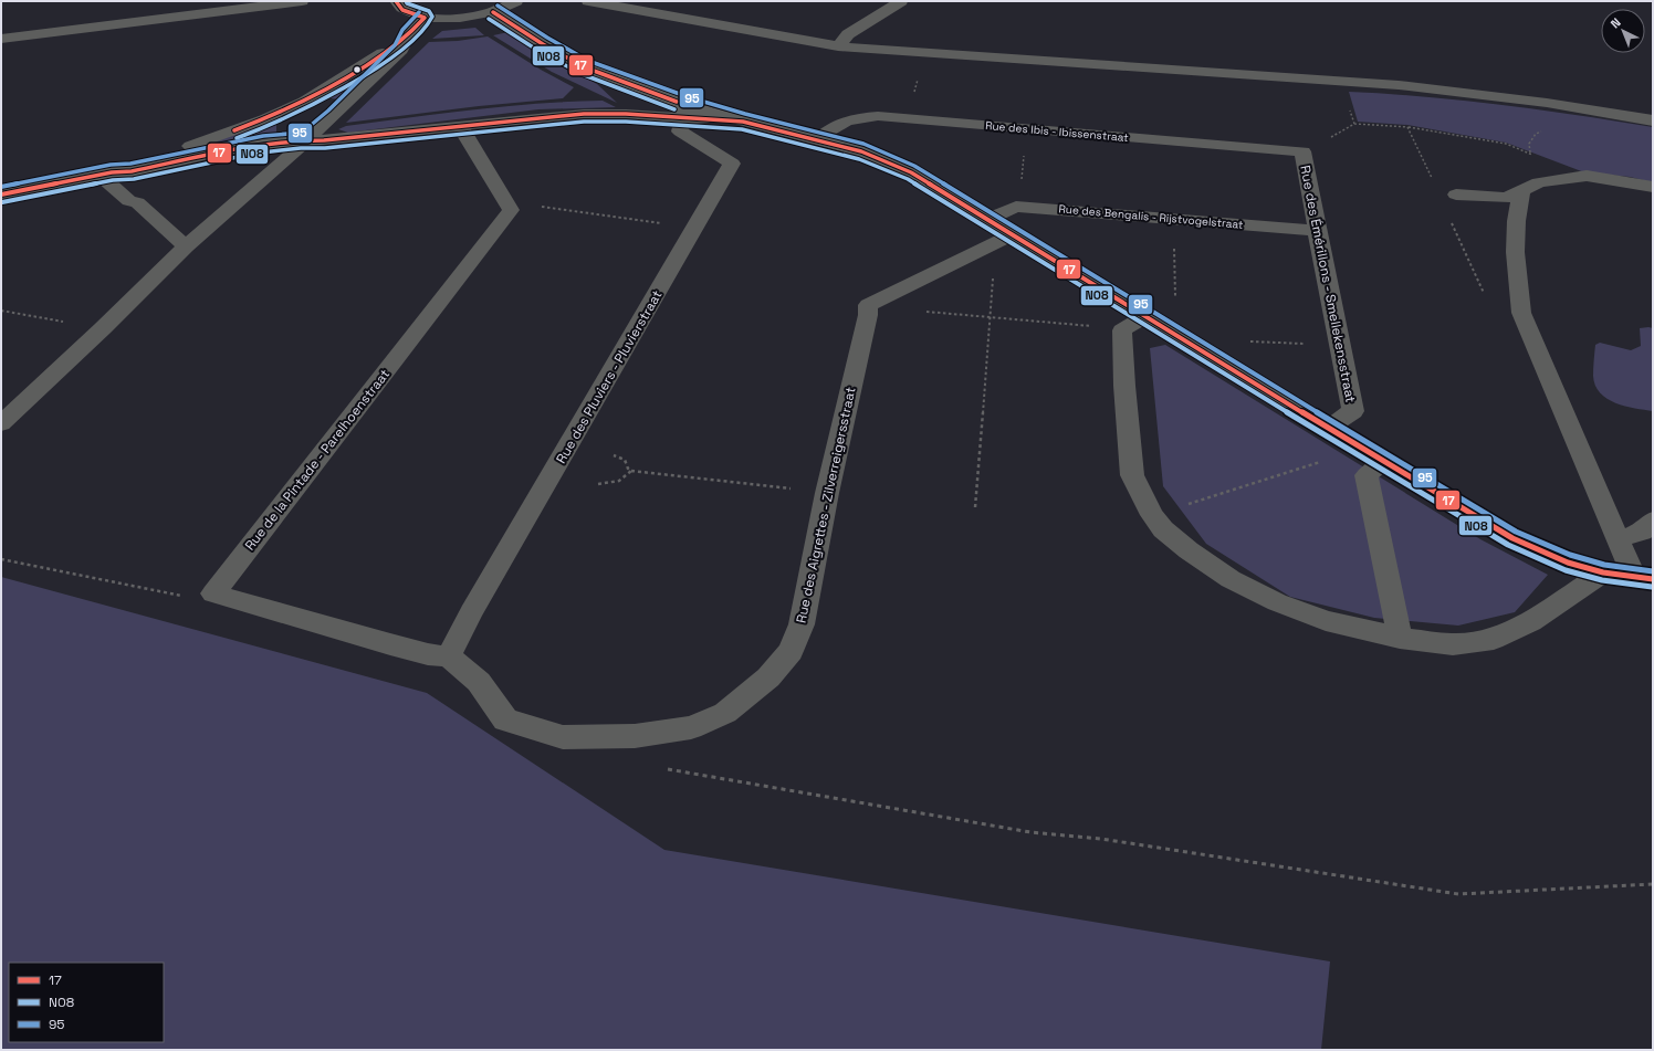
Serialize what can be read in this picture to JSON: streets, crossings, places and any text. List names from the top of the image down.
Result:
{
  "streets": {
    "street": [
      "Rue des Ibis - Ibissenstraat",
      "Rue des Bengalis - Rijstvogelstraat",
      "Rue des Émérillons - Smellekensstraat",
      "Rue des Pluviers - Pluvierstraat",
      "Rue de la Pintade - Parelhoenstraat",
      "Rue des Aigrettes - Zilverreigersstraat"
    ]
  },
  "crossings": [
    ["Rue des Ibis - Ibissenstraat", "Rue des Émérillons - Smellekensstraat"],
    ["Rue des Bengalis - Rijstvogelstraat", "Rue des Émérillons - Smellekensstraat"],
    ["Rue des Pluviers - Pluvierstraat", "Rue de la Pintade - Parelhoenstraat"],
    ["Rue des Pluviers - Pluvierstraat", "Rue des Aigrettes - Zilverreigersstraat"],
    ["Rue de la Pintade - Parelhoenstraat", "Rue des Aigrettes - Zilverreigersstraat"]
  ],
  "lines": ["transit line 17", "transit line N08", "transit line 95"],
  "legend": ["17", "N08", "95"],
  "north": "top left"
}
